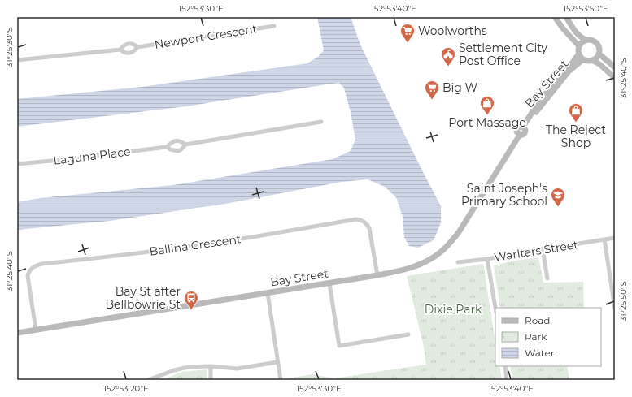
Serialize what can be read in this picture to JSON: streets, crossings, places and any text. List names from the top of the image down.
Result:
{
  "streets": {
    "street": [
      "Newport Crescent",
      "Bay Street",
      "Laguna Place",
      "Ballina Crescent",
      "Warlters Street"
    ]
  },
  "crossings": [
    ["Bay Street", "Ballina Crescent"]
  ],
  "parks": ["Dixie Park"],
  "places": {
    "supermarket": ["Woolworths", "Big W"],
    "public building": ["Settlement City Post Office"],
    "shop": ["Port Massage", "The Reject Shop"],
    "school or university": ["Saint Joseph's Primary School"],
    "bus stop": ["Bay St after Bellbowrie St"]
  },
  "legend": ["Road", "Park", "Water"],
  "coordinates": [
    "152°53'30\"E",
    "152°53'40\"E",
    "152°53'50\"E",
    "31°25'30\"S",
    "31°25'40\"S",
    "31°25'50\"S",
    "152°53'20\"E"
  ]
}
